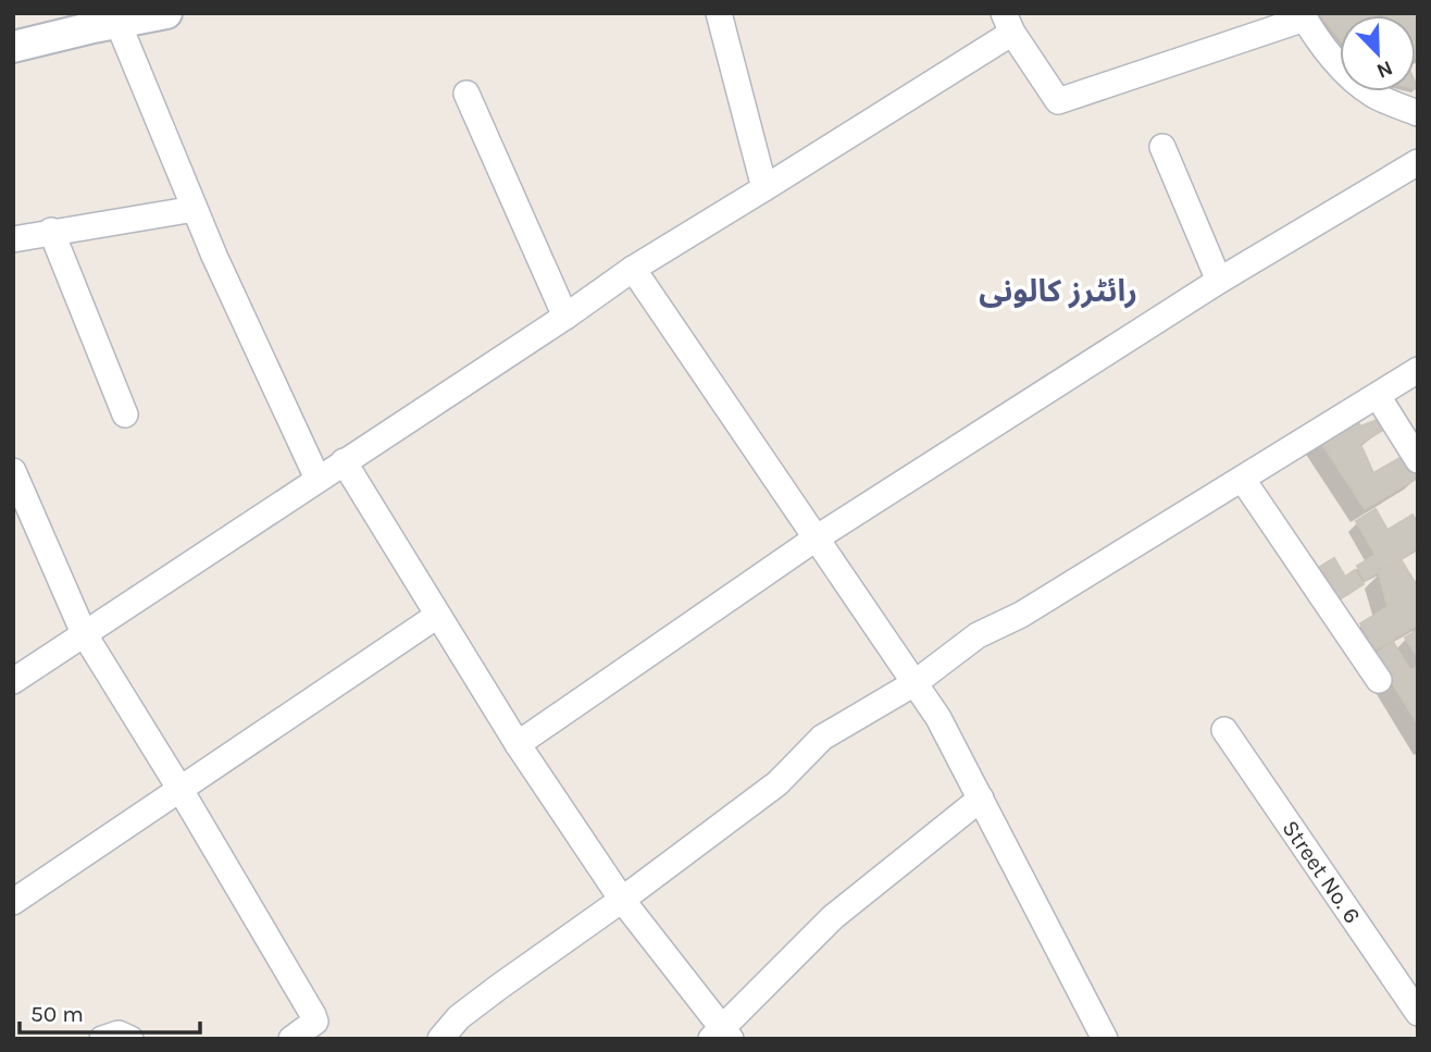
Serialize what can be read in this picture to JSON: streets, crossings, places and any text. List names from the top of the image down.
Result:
{
  "streets": {
    "street": ["Street No. 6"]
  },
  "districts": ["رائٹرز کالونی"],
  "scale_bar": "50 m",
  "north": "bottom right"
}
